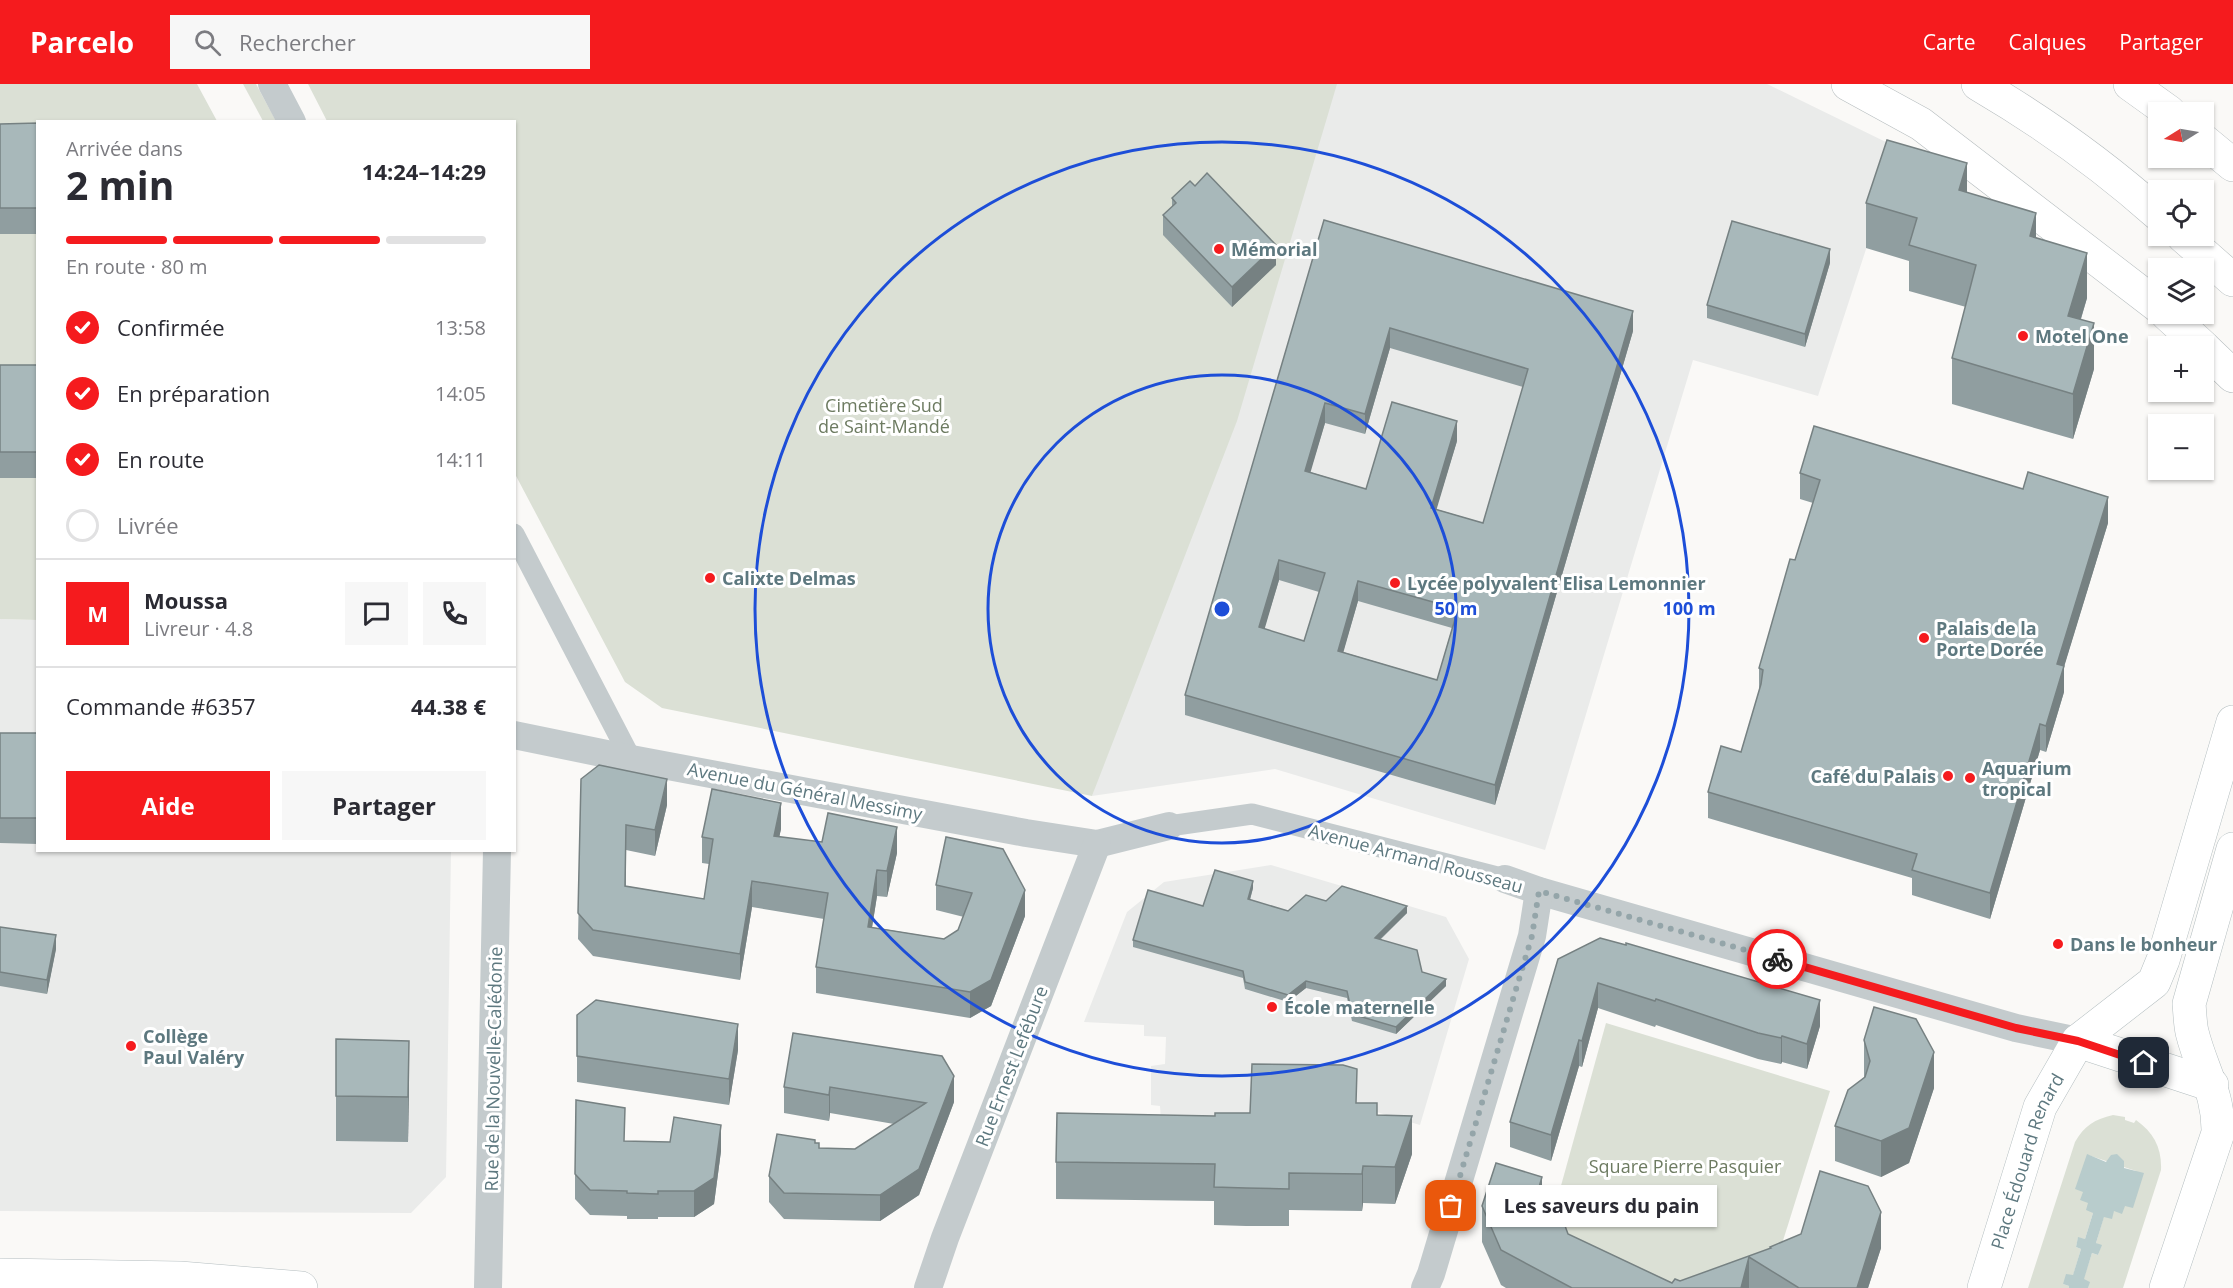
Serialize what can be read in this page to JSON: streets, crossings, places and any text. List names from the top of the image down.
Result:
{
  "streets": {
    "main road": ["Place Édouard Renard"],
    "street": [
      "Avenue du Général Messimy",
      "Avenue Armand Rousseau",
      "Rue Ernest Lefébure",
      "Rue de la Nouvelle-Calédonie"
    ]
  },
  "crossings": [
    ["Avenue du Général Messimy", "Avenue Armand Rousseau"],
    ["Avenue du Général Messimy", "Rue Ernest Lefébure"],
    ["Avenue Armand Rousseau", "Rue Ernest Lefébure"],
    ["Avenue Armand Rousseau", "Place Édouard Renard"]
  ],
  "parks": ["Cimetière Sud de Saint-Mandé", "Square Pierre Pasquier"],
  "places": [
    "Mémorial",
    "Motel One",
    "Calixte Delmas",
    "Lycée polyvalent Elisa Lemonnier",
    "Palais de la Porte Dorée",
    "Café du Palais",
    "Aquarium tropical",
    "Dans le bonheur",
    "École maternelle",
    "Collège Paul Valéry",
    "Les saveurs du pain"
  ],
  "north": "left",
  "page": {
    "header": "Parcelo",
    "search": "Rechercher",
    "nav": ["Carte", "Calques", "Partager"],
    "map_buttons": ["+", "−"],
    "heading": ["2 min", "Arrivée dans", "14:24–14:29"],
    "panel": [
      "Moussa",
      "Livreur · 4.8",
      "Commande #6357",
      "44.38 €"
    ],
    "bar": "En route · 80 m",
    "list": [
      ["Confirmée", "13:58"],
      ["En préparation", "14:05"],
      ["En route", "14:11"],
      "Livrée"
    ],
    "round": "M",
    "buttons": ["Aide", "Partager"],
    "bubble": "Les saveurs du pain"
  },
  "rings": ["50 m", "100 m"]
}
